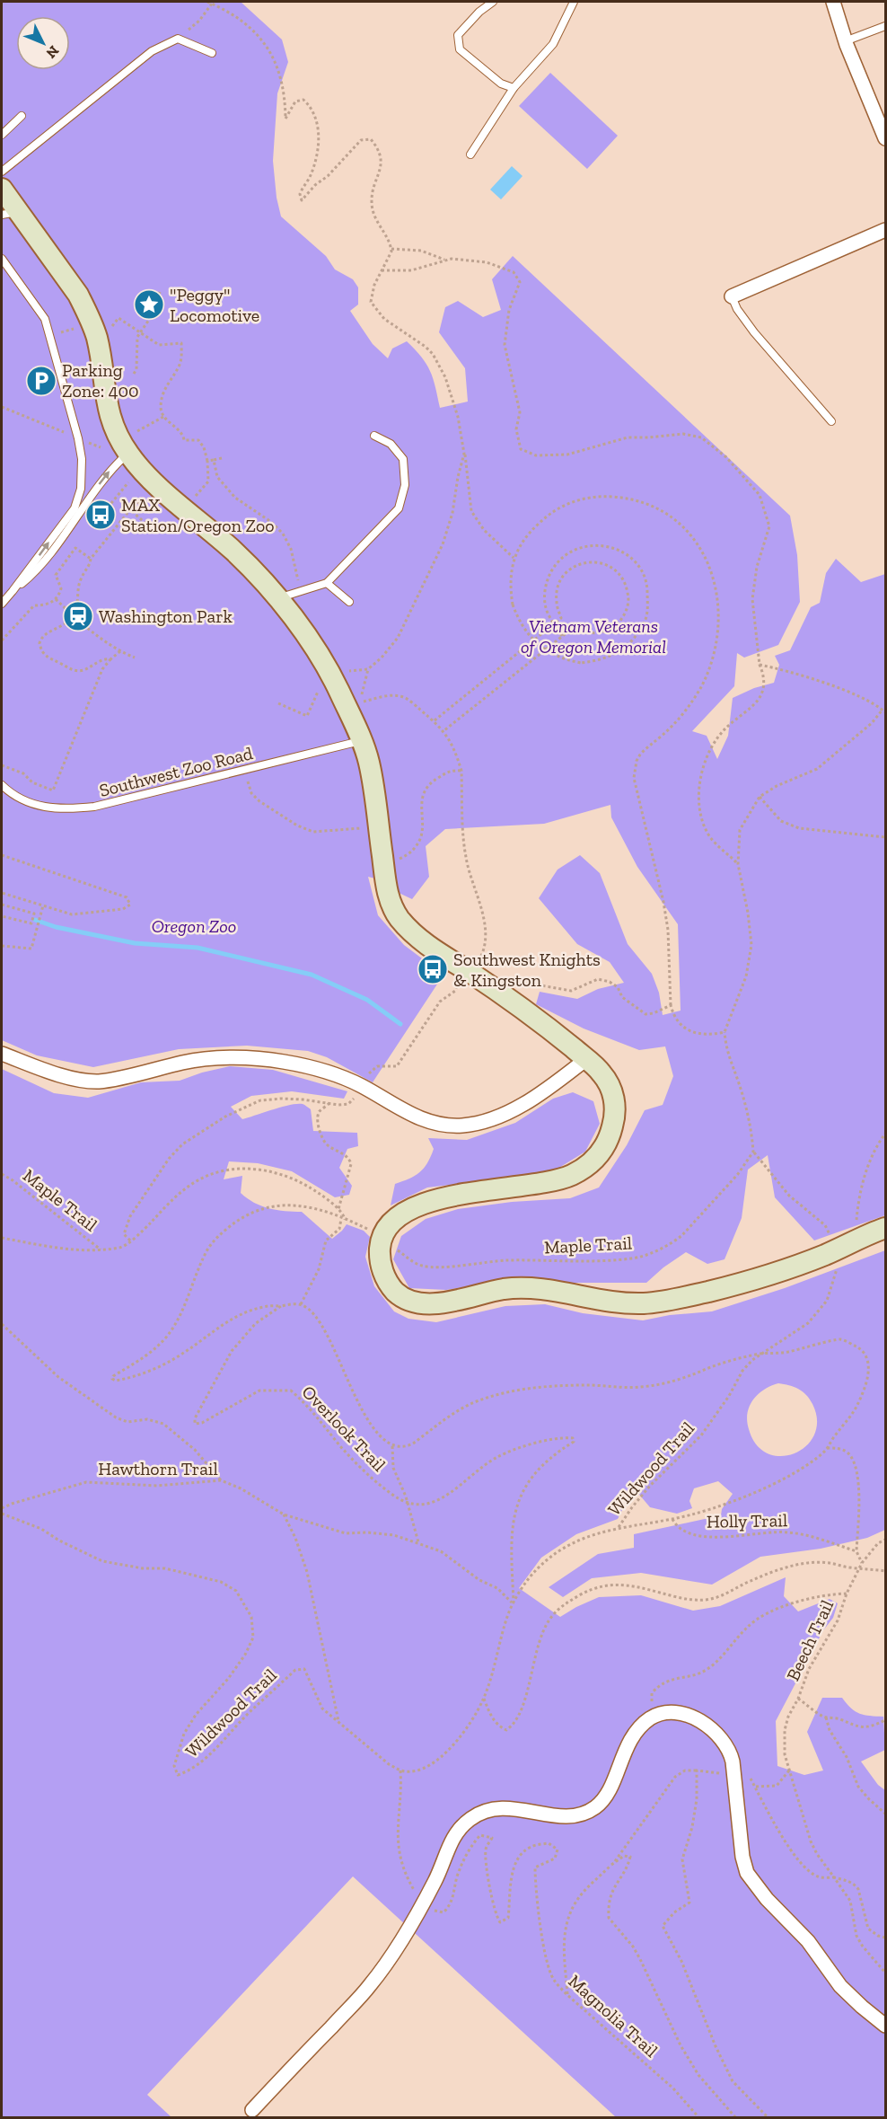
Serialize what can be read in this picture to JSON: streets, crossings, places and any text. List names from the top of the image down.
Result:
{
  "streets": {
    "lane": ["Southwest Zoo Road"],
    "path": [
      "Maple Trail",
      "Overlook Trail",
      "Hawthorn Trail",
      "Wildwood Trail",
      "Holly Trail",
      "Beech Trail",
      "Magnolia Trail"
    ]
  },
  "crossings": [
    ["Overlook Trail", "Hawthorn Trail"],
    ["Overlook Trail", "Wildwood Trail"],
    ["Hawthorn Trail", "Wildwood Trail"],
    ["Wildwood Trail", "Holly Trail"]
  ],
  "parks": ["Vietnam Veterans of Oregon Memorial", "Oregon Zoo"],
  "places": {
    "place": ["\"Peggy\" Locomotive"],
    "parking": ["Parking Zone: 400"],
    "bus stop": ["MAX Station/Oregon Zoo", "Southwest Knights & Kingston"],
    "station": ["Washington Park"]
  },
  "north": "bottom right"
}
